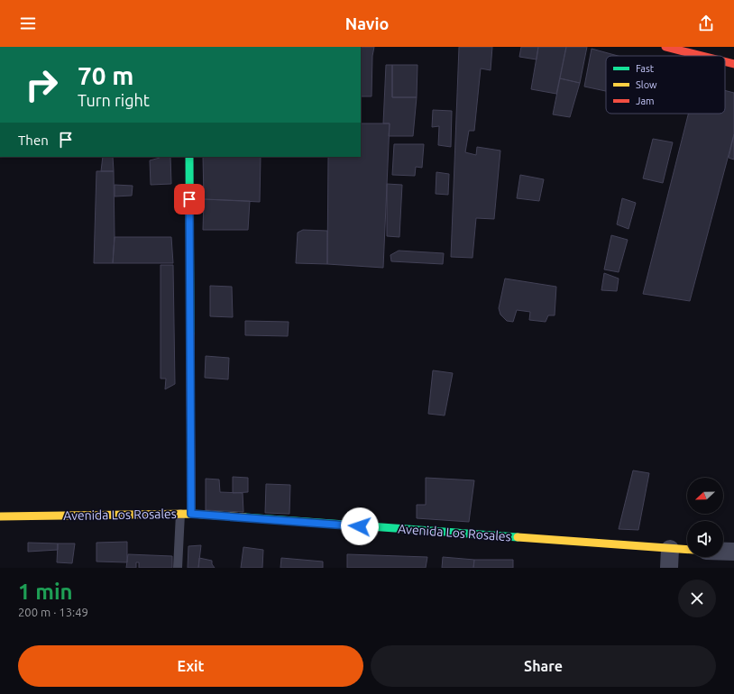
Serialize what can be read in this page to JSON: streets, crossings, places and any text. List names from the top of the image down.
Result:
{
  "streets": {
    "street": ["Avenida Los Rosales"]
  },
  "legend": ["Fast", "Slow", "Jam"],
  "north": "left",
  "page": {
    "header": "Navio",
    "turn": ["70 m", "Turn right"],
    "then": "Then",
    "heading": ["1 min", "200 m · 13:49"],
    "buttons": ["Exit", "Share"]
  }
}
